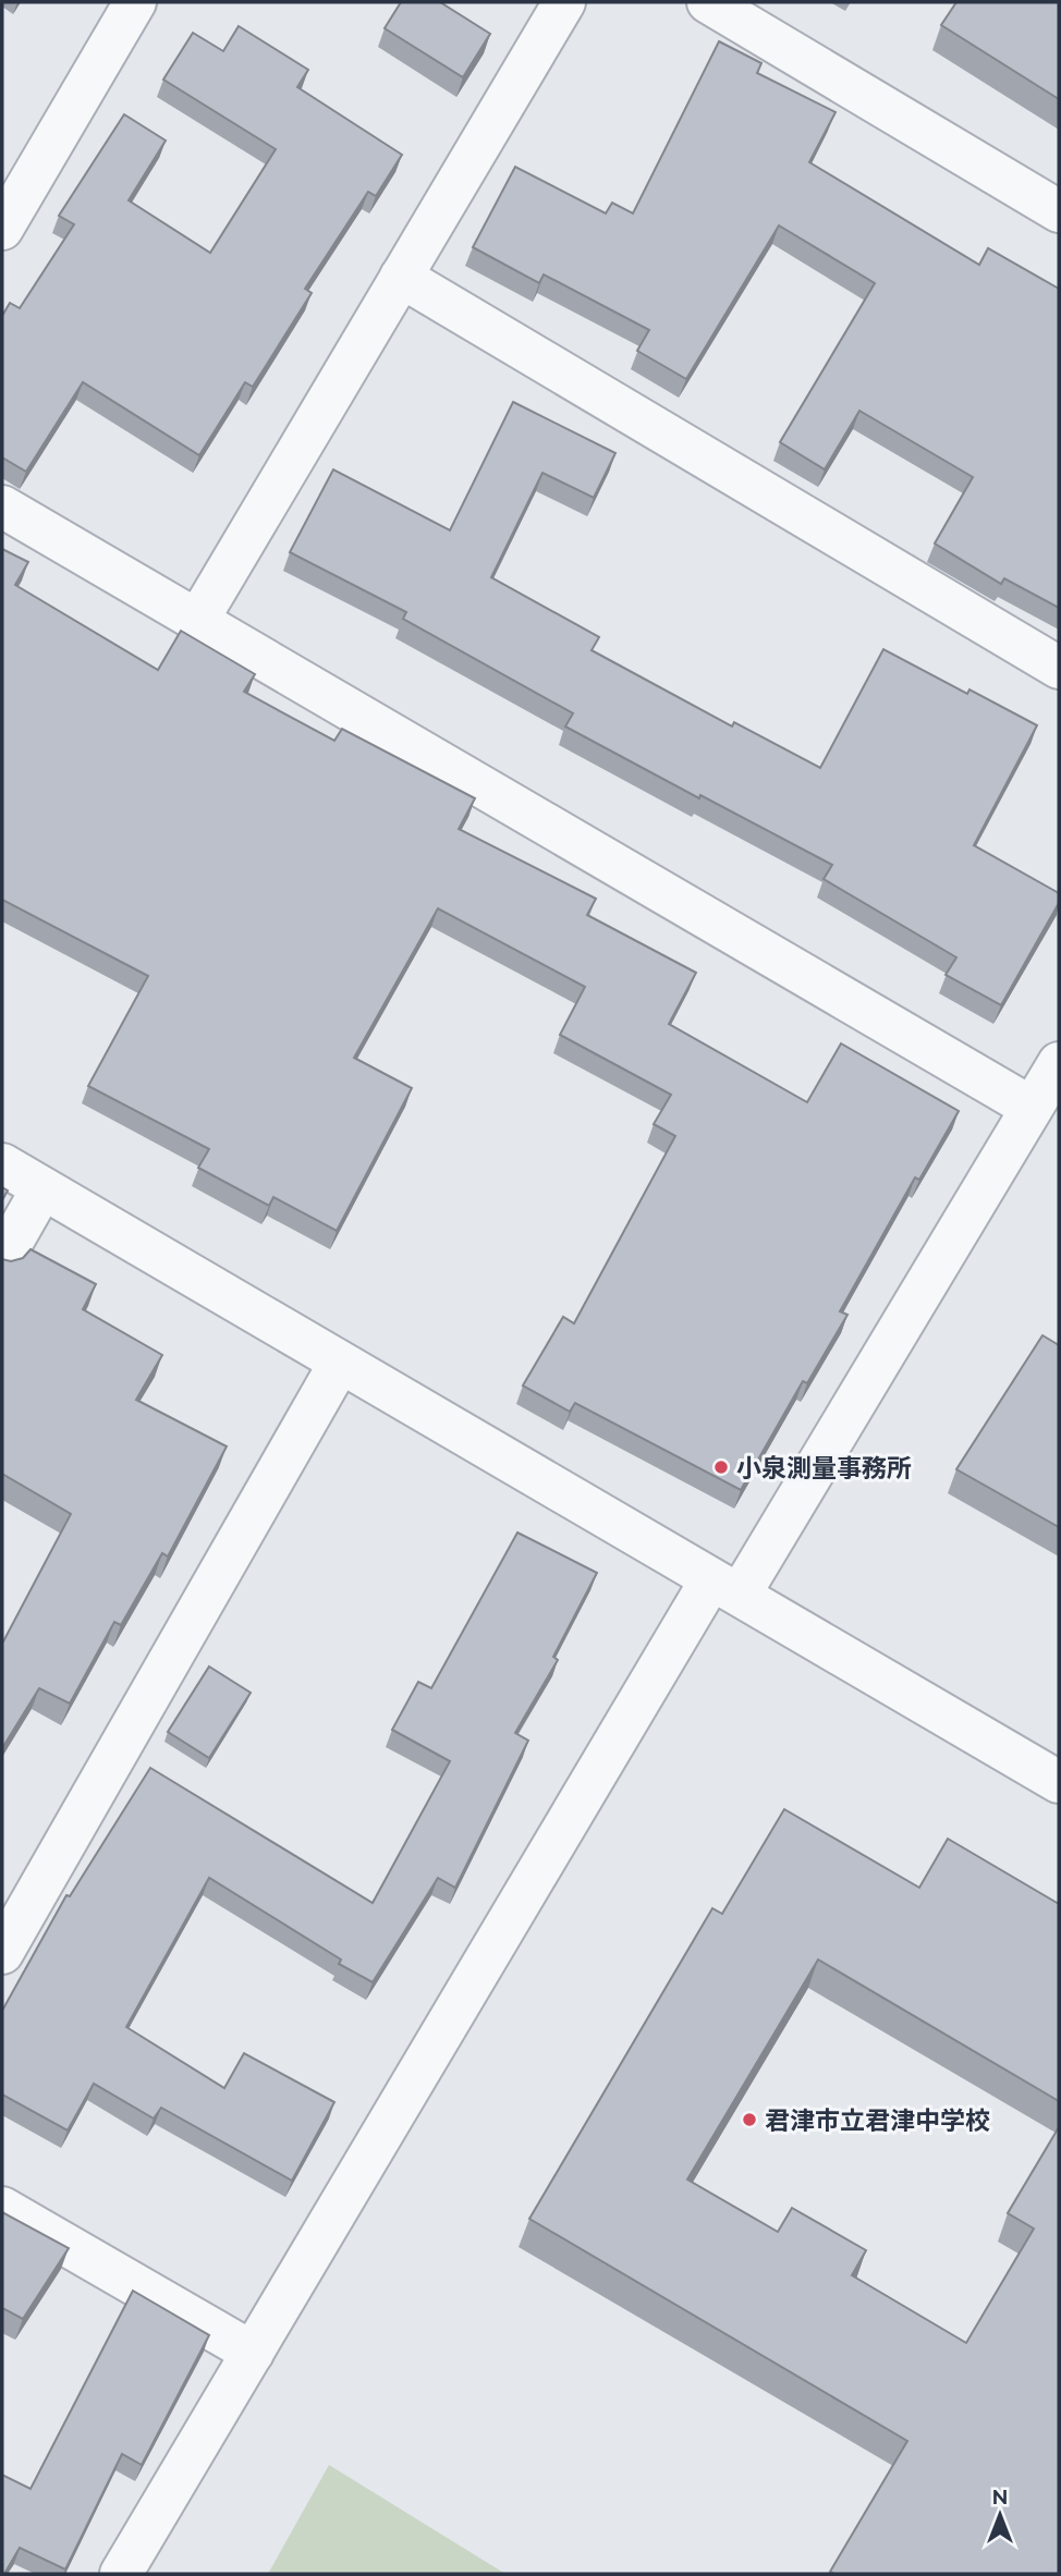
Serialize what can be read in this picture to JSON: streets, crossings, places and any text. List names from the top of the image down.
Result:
{
  "places": ["小泉測量事務所", "君津市立君津中学校"],
  "north": "top"
}
